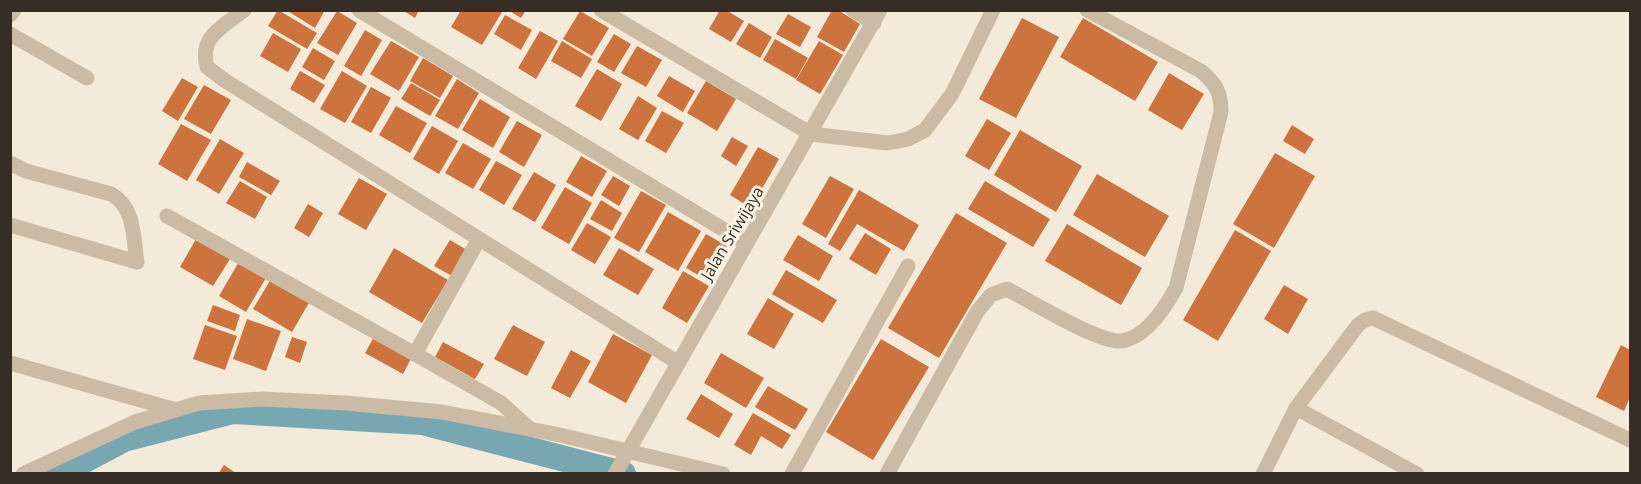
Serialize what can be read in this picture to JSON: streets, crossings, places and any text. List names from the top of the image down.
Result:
{
  "streets": {
    "street": ["Jalan Sriwijaya"]
  }
}
